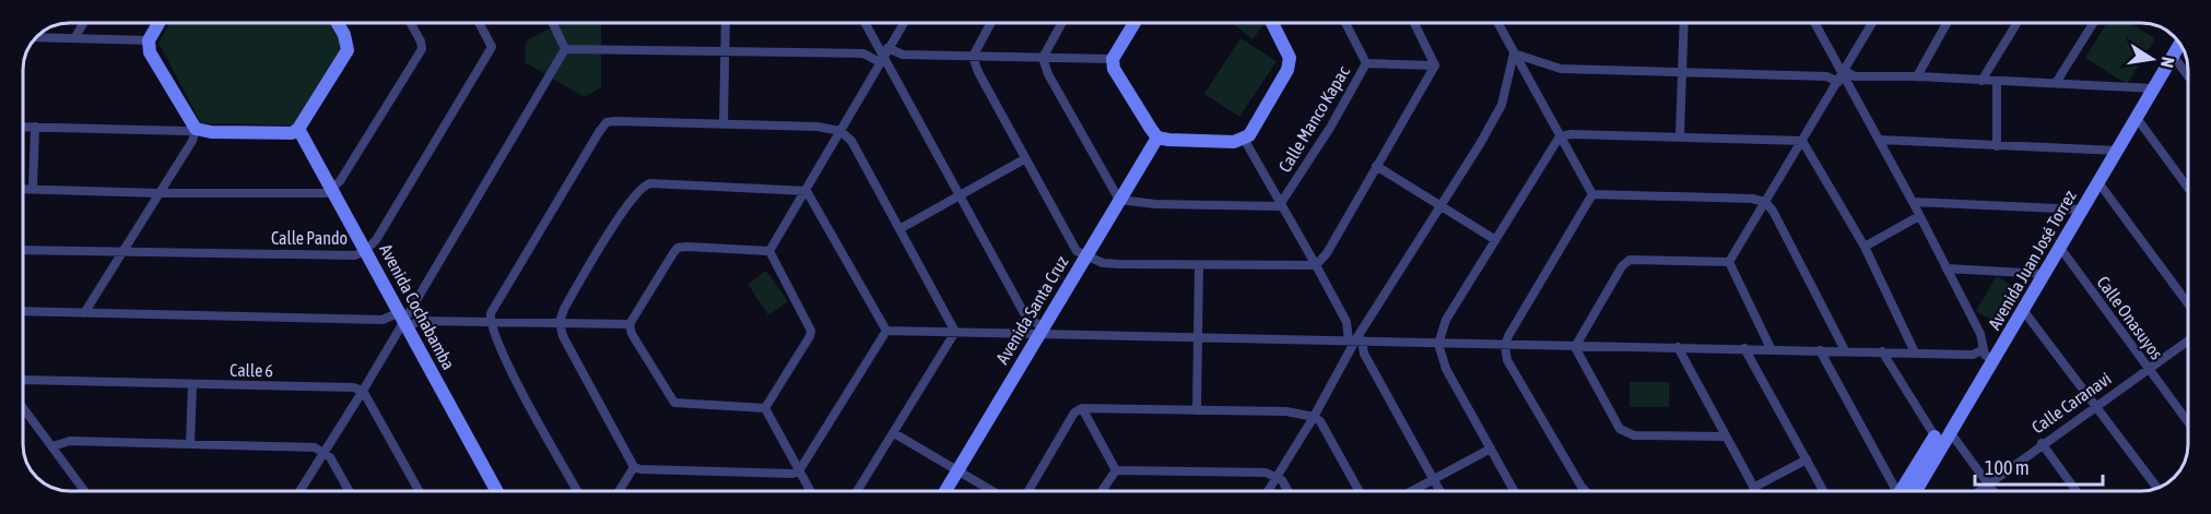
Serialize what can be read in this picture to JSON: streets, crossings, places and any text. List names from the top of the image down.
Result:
{
  "streets": {
    "street": [
      "Calle Manco Kapac",
      "Calle Pando",
      "Avenida Juan José Torrez",
      "Avenida Cochabamba",
      "Avenida Santa Cruz",
      "Calle Onasuyos",
      "Calle 6",
      "Calle Caranavi"
    ]
  },
  "crossings": [
    ["Calle Pando", "Avenida Cochabamba"],
    ["Avenida Juan José Torrez", "Calle Onasuyos"],
    ["Calle Onasuyos", "Calle Caranavi"]
  ],
  "scale_bar": "100 m",
  "north": "right"
}
